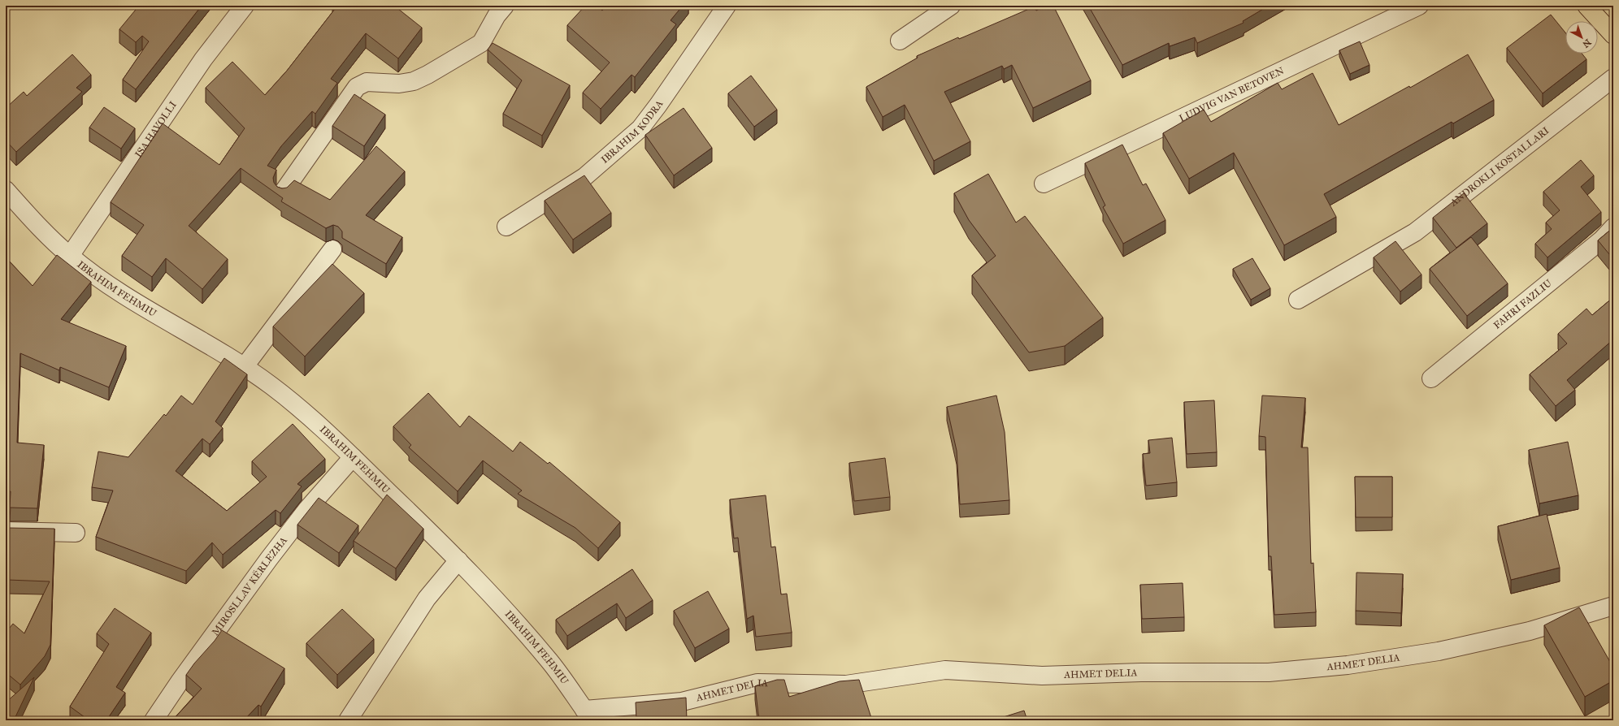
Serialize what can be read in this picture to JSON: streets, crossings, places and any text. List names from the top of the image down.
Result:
{
  "streets": {
    "street": [
      "LUDVIG VAN BETOVEN",
      "ISA HAVOLLI",
      "IBRAHIM KODRA",
      "ANDROKLI KOSTALLARI",
      "IBRAHIM FEHMIU",
      "FAHRI FAZLIU",
      "MIROSLLAV KËRLEZHA",
      "AHMET DELIA"
    ]
  },
  "crossings": [
    ["ISA HAVOLLI", "IBRAHIM FEHMIU"],
    ["IBRAHIM FEHMIU", "MIROSLLAV KËRLEZHA"],
    ["IBRAHIM FEHMIU", "AHMET DELIA"]
  ],
  "north": "bottom right"
}
